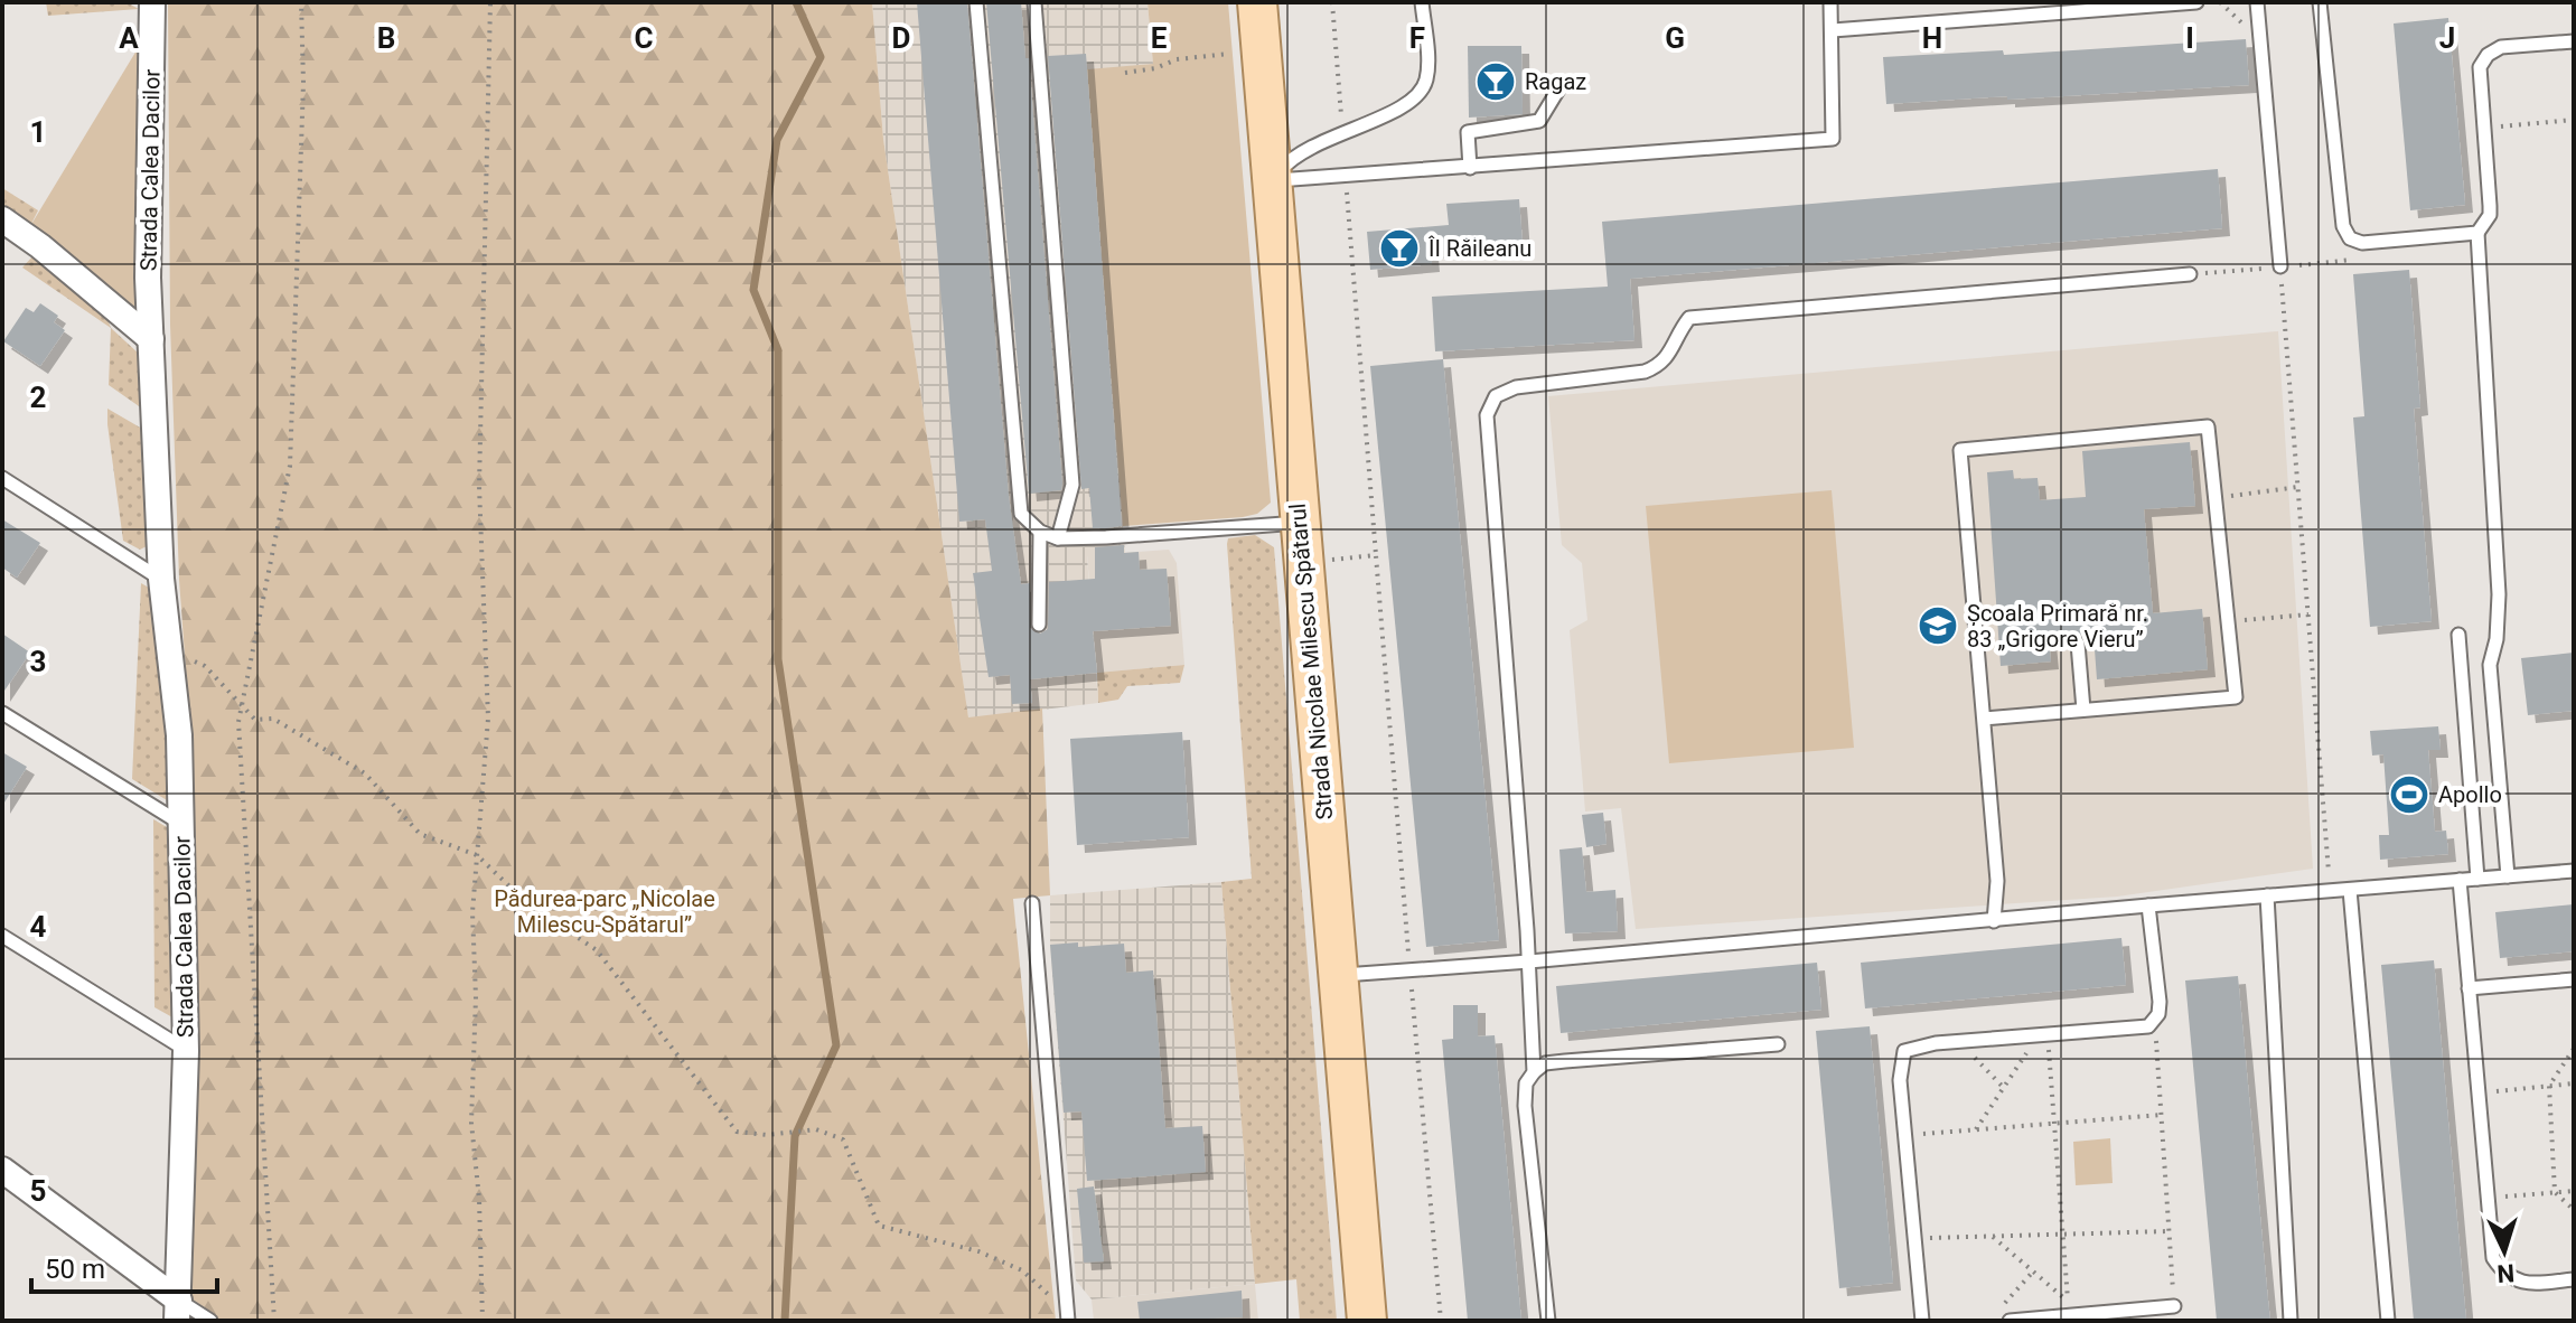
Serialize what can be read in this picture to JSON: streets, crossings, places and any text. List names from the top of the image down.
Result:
{
  "streets": {
    "main road": ["Strada Nicolae Milescu Spătarul"],
    "street": ["Strada Calea Dacilor"]
  },
  "parks": ["Pădurea-parc „Nicolae Milescu-Spătarul”"],
  "places": {
    "bar": ["Ragaz", "ÎI Răileanu"],
    "school or university": ["Școala Primară nr. 83 „Grigore Vieru”"],
    "sports": ["Apollo"]
  },
  "scale_bar": "50 m",
  "north": "bottom",
  "grid": {
    "columns": [
      "A",
      "B",
      "C",
      "D",
      "E",
      "F",
      "G",
      "H",
      "I",
      "J"
    ],
    "rows": [
      "1",
      "2",
      "3",
      "4",
      "5"
    ]
  }
}
